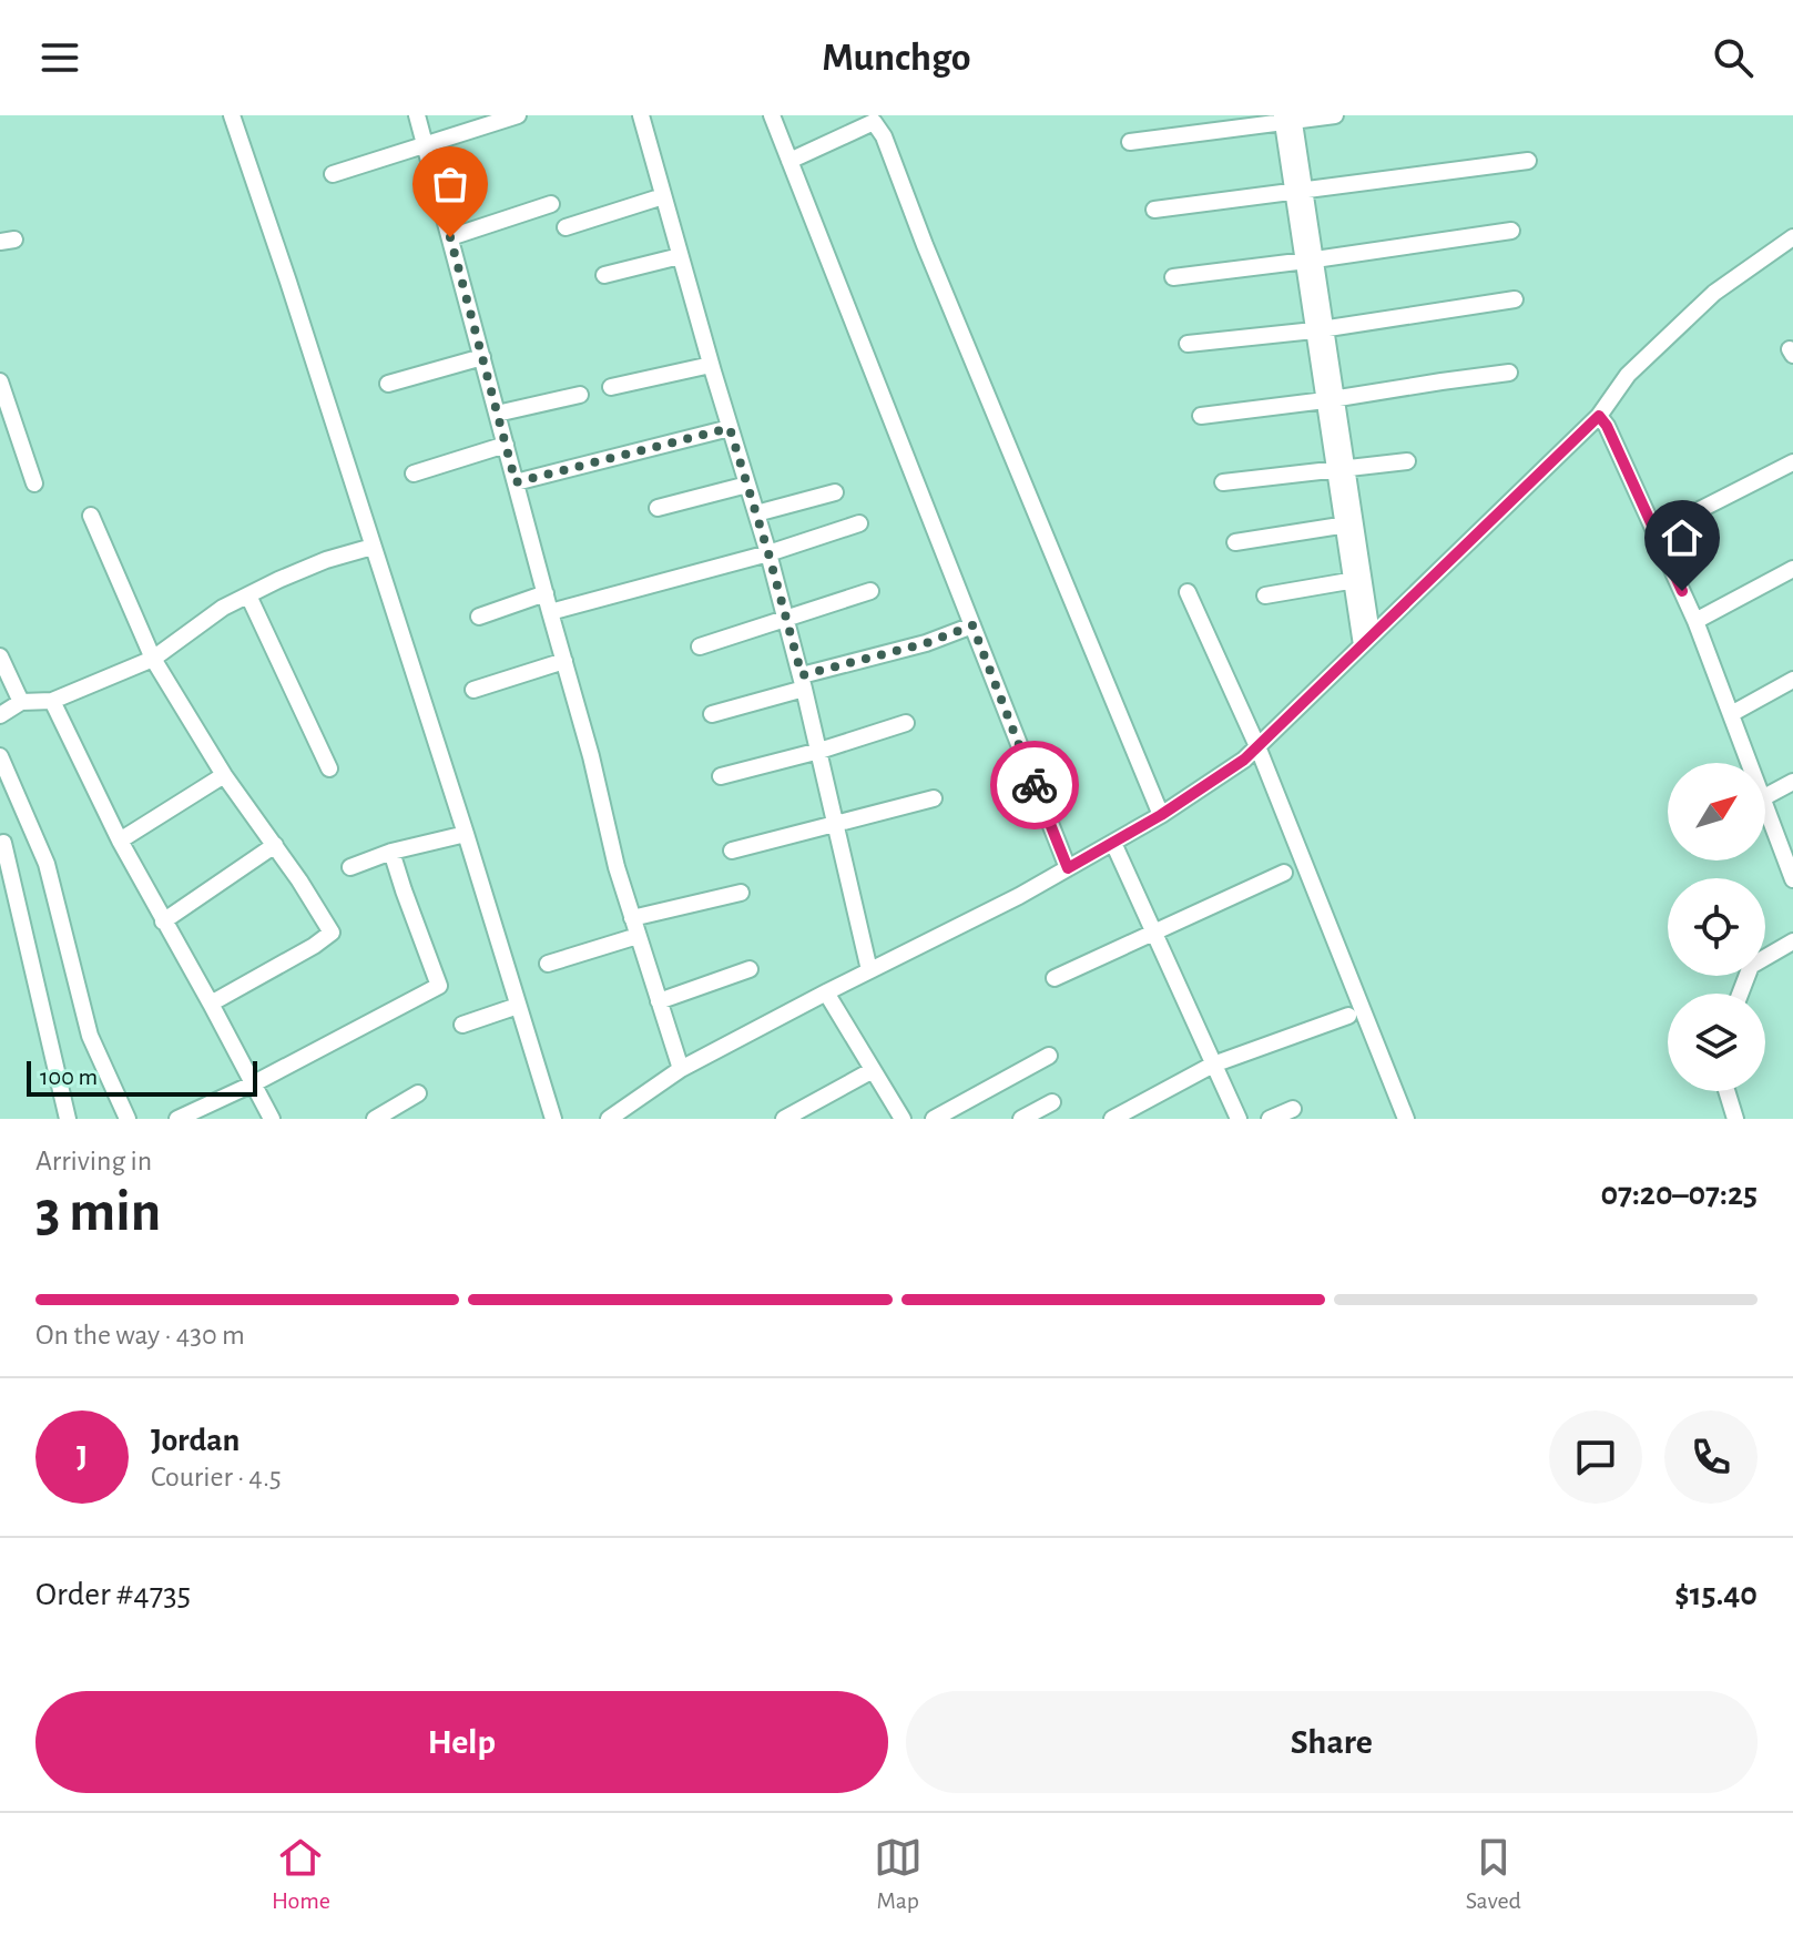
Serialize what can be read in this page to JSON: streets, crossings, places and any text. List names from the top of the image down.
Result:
{
  "scale_bar": "100 m",
  "north": "top right",
  "page": {
    "header": "Munchgo",
    "scale": "100 m",
    "heading": ["3 min", "Arriving in", "07:20–07:25"],
    "panel": [
      "Jordan",
      "Courier · 4.5",
      "Order #4735",
      "$15.40"
    ],
    "bar": "On the way · 430 m",
    "round": "J",
    "buttons": ["Help", "Share"],
    "tabs": ["Home", "Map", "Saved"]
  }
}
